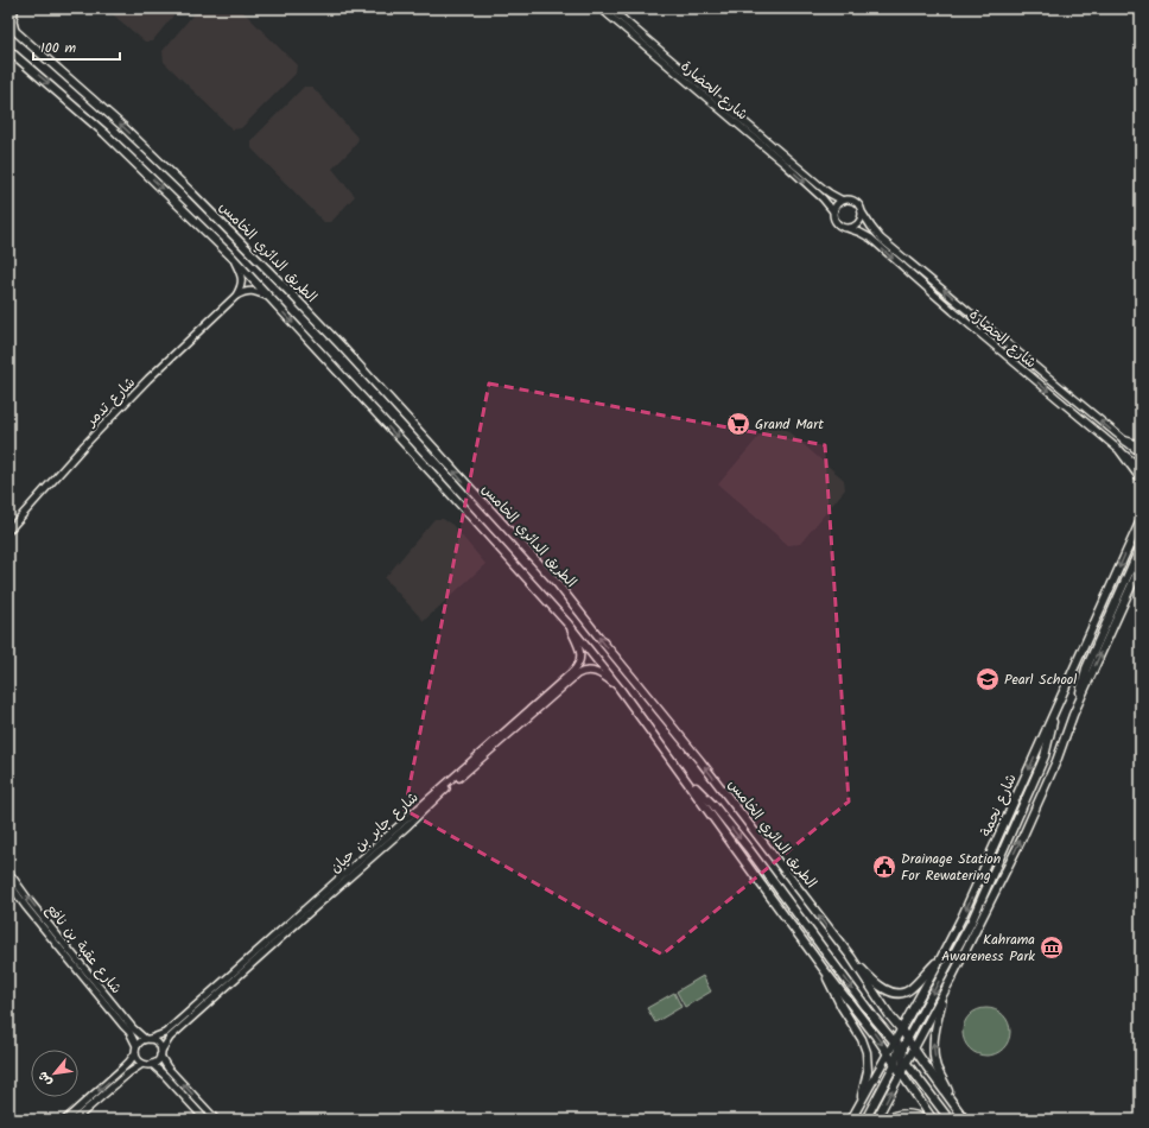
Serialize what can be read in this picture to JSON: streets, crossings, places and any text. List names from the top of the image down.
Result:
{
  "streets": {
    "main road": ["الطريق الدائري الخامس", "شارع نجمة"],
    "street": [
      "شارع الحضارة",
      "شارع تدمر",
      "شارع جابر بن حيان",
      "شارع عقبة بن نافع"
    ]
  },
  "crossings": [
    ["الطريق الدائري الخامس", "شارع نجمة"],
    ["شارع جابر بن حيان", "شارع عقبة بن نافع"]
  ],
  "places": {
    "supermarket": ["Grand Mart"],
    "school or university": ["Pearl School"],
    "public building": ["Drainage Station For Rewatering"],
    "museum": ["Kahrama Awareness Park"]
  },
  "scale_bar": "100 m",
  "north": "bottom left"
}
